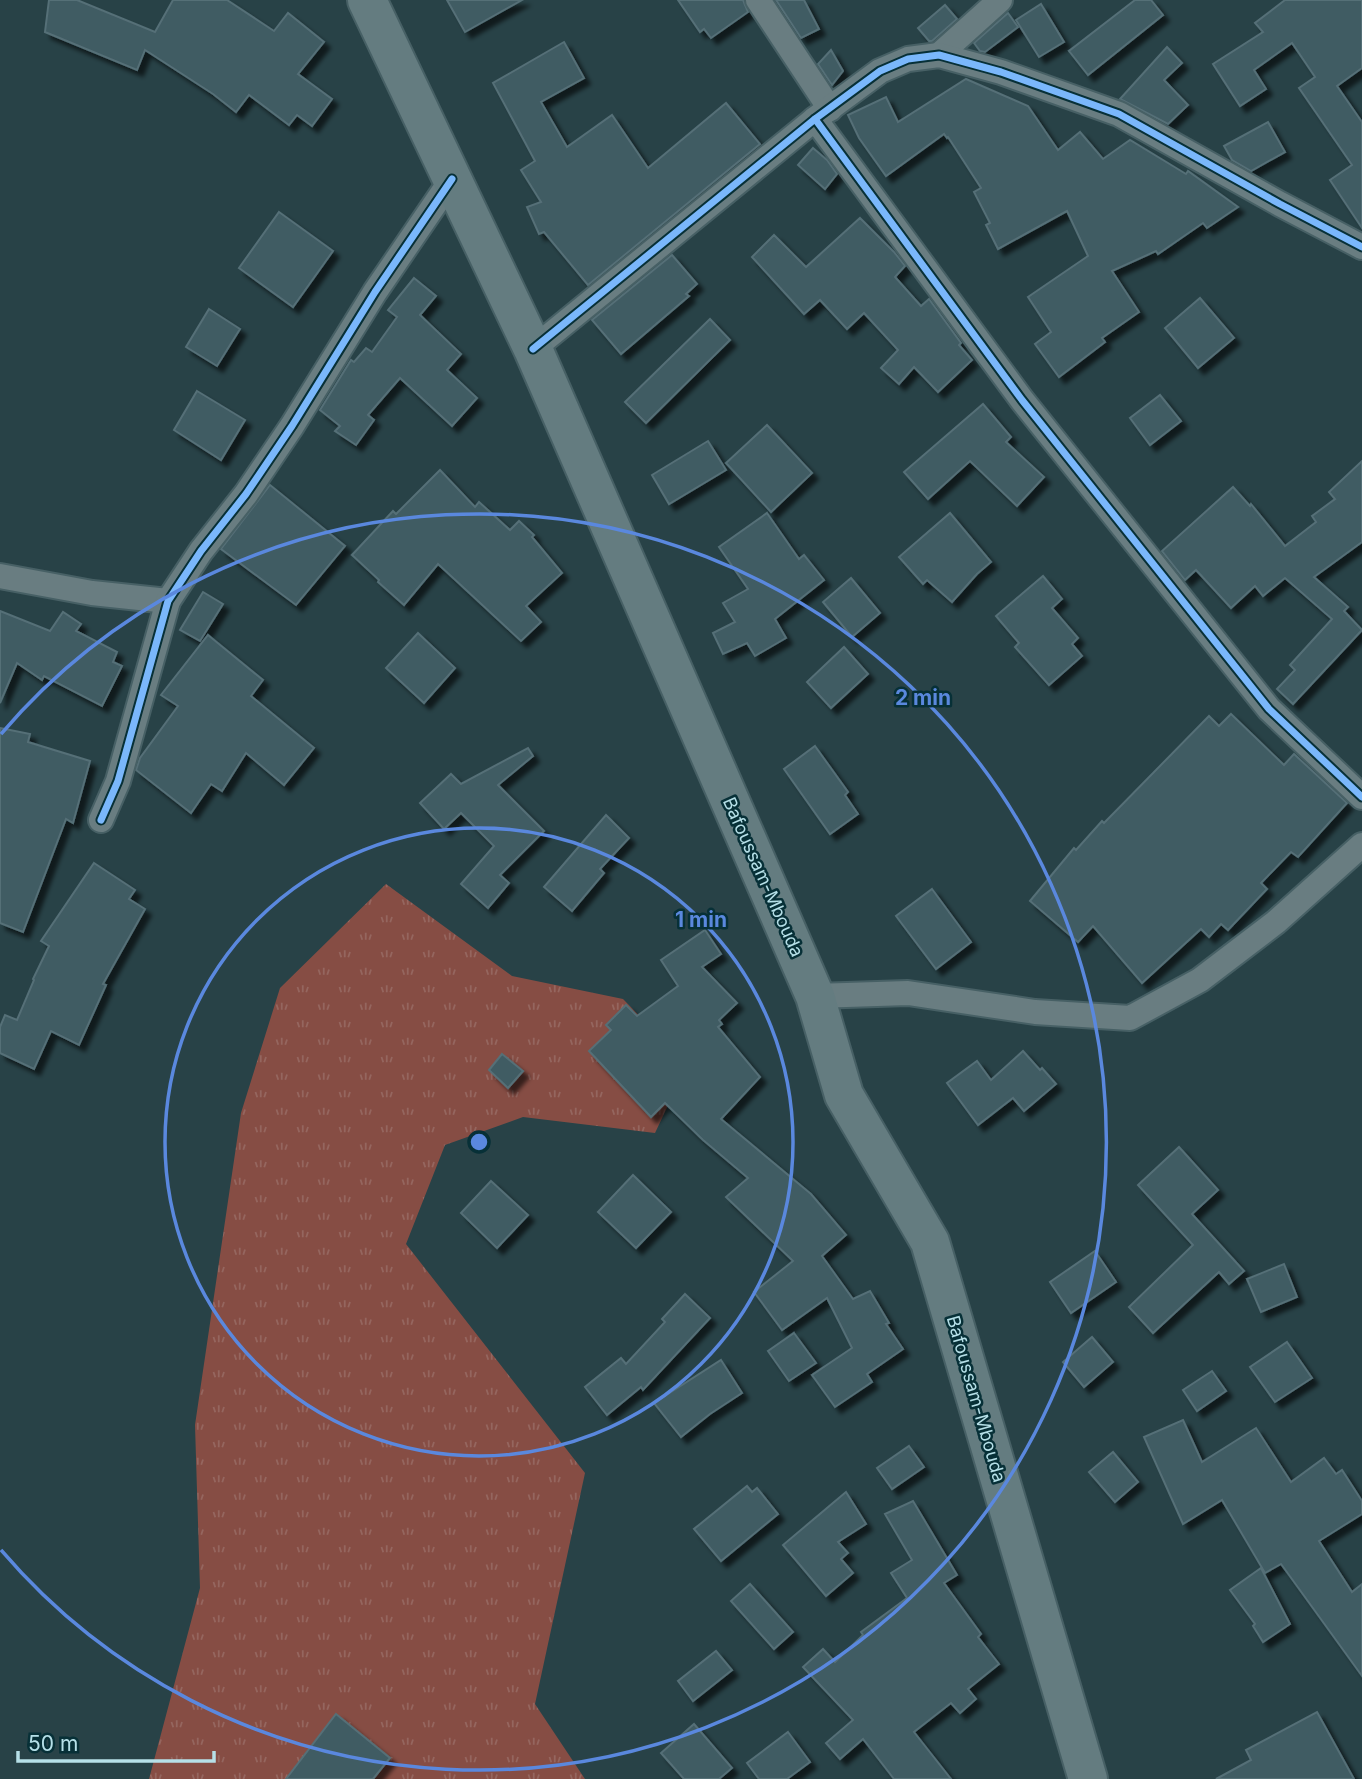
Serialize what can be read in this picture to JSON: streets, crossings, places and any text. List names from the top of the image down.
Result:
{
  "streets": {
    "highway": ["Bafoussam-Mbouda"]
  },
  "scale_bar": "50 m",
  "rings": ["2 min", "1 min"]
}
